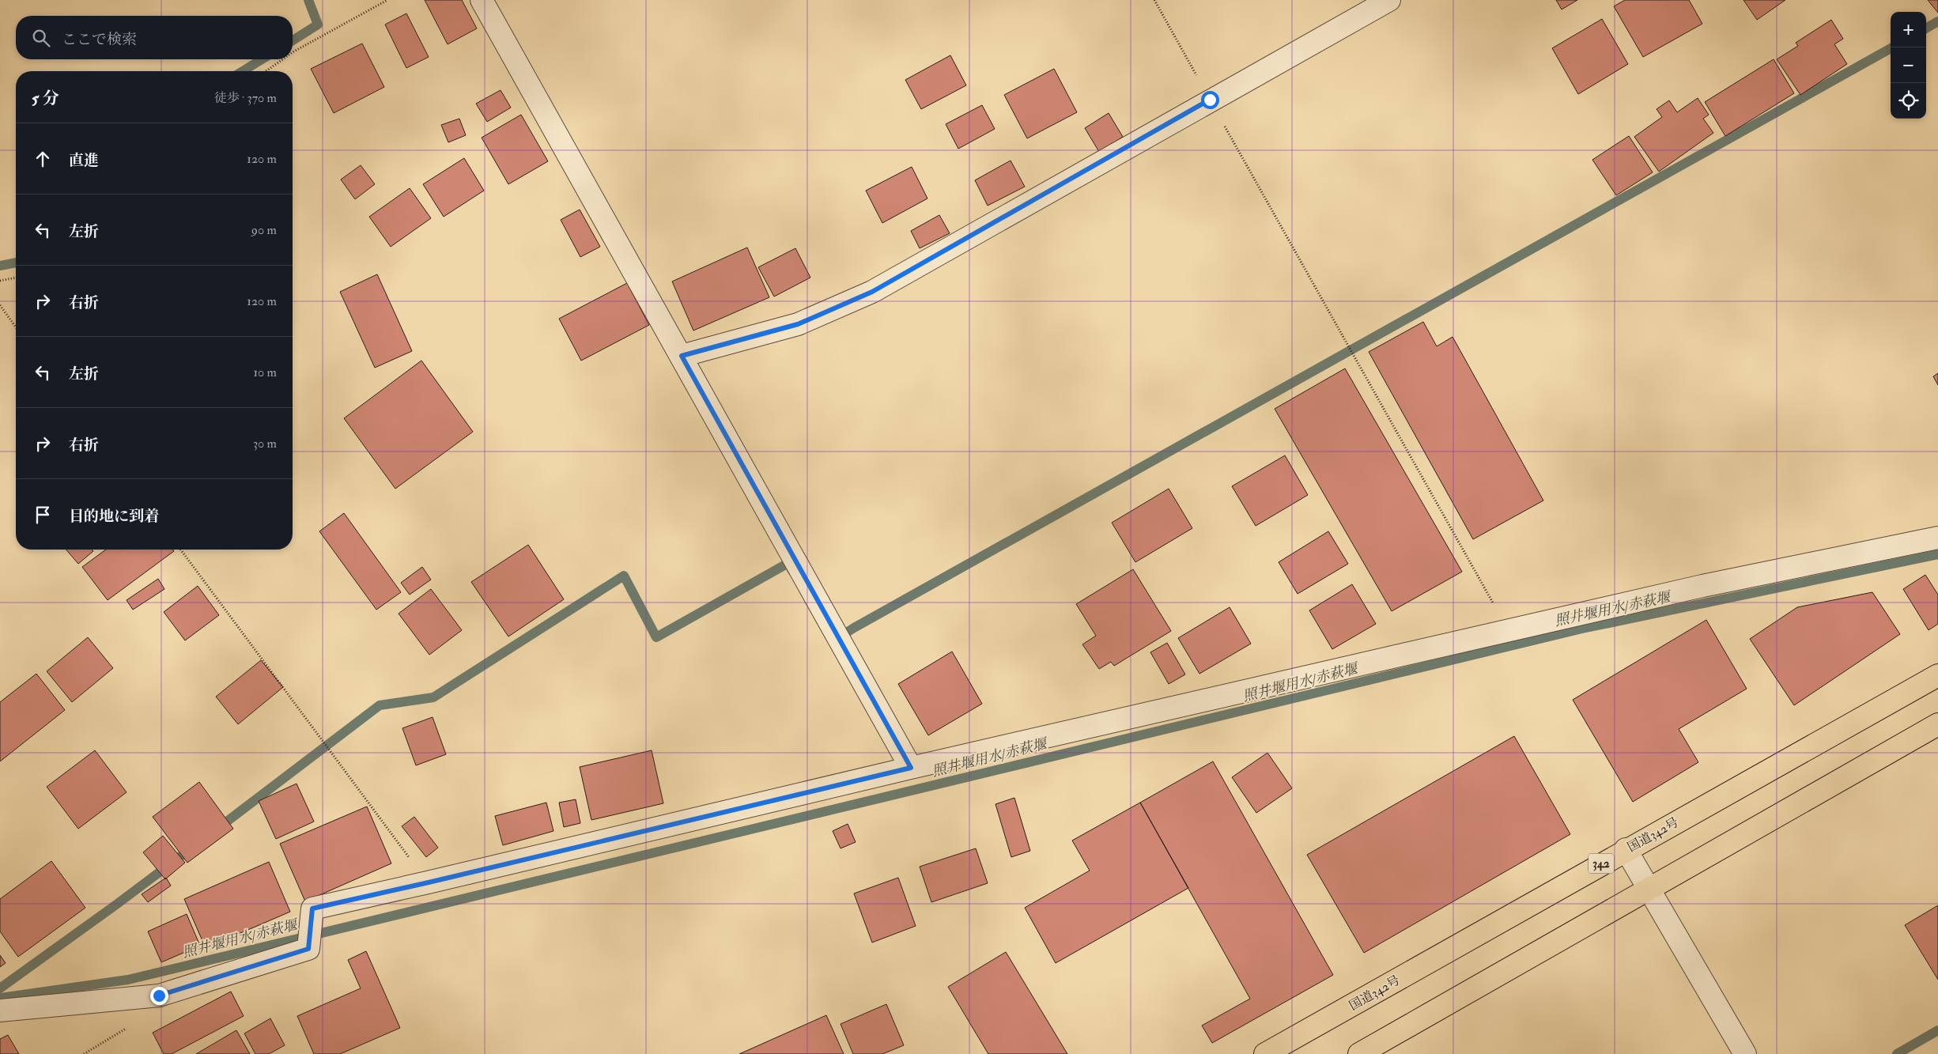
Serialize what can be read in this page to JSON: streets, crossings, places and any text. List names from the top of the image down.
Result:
{
  "streets": {
    "highway": ["国道342号", "342"]
  },
  "water": ["照井堰用水/赤萩堰"],
  "page": {
    "map_buttons": ["+", "−"],
    "search": "ここで検索",
    "heading": ["5 分", "徒歩 · 370 m"],
    "list": [
      ["直進", "120 m"],
      ["左折", "90 m"],
      ["右折", "120 m"],
      ["左折", "10 m"],
      ["右折", "30 m"],
      "目的地に到着"
    ]
  }
}
